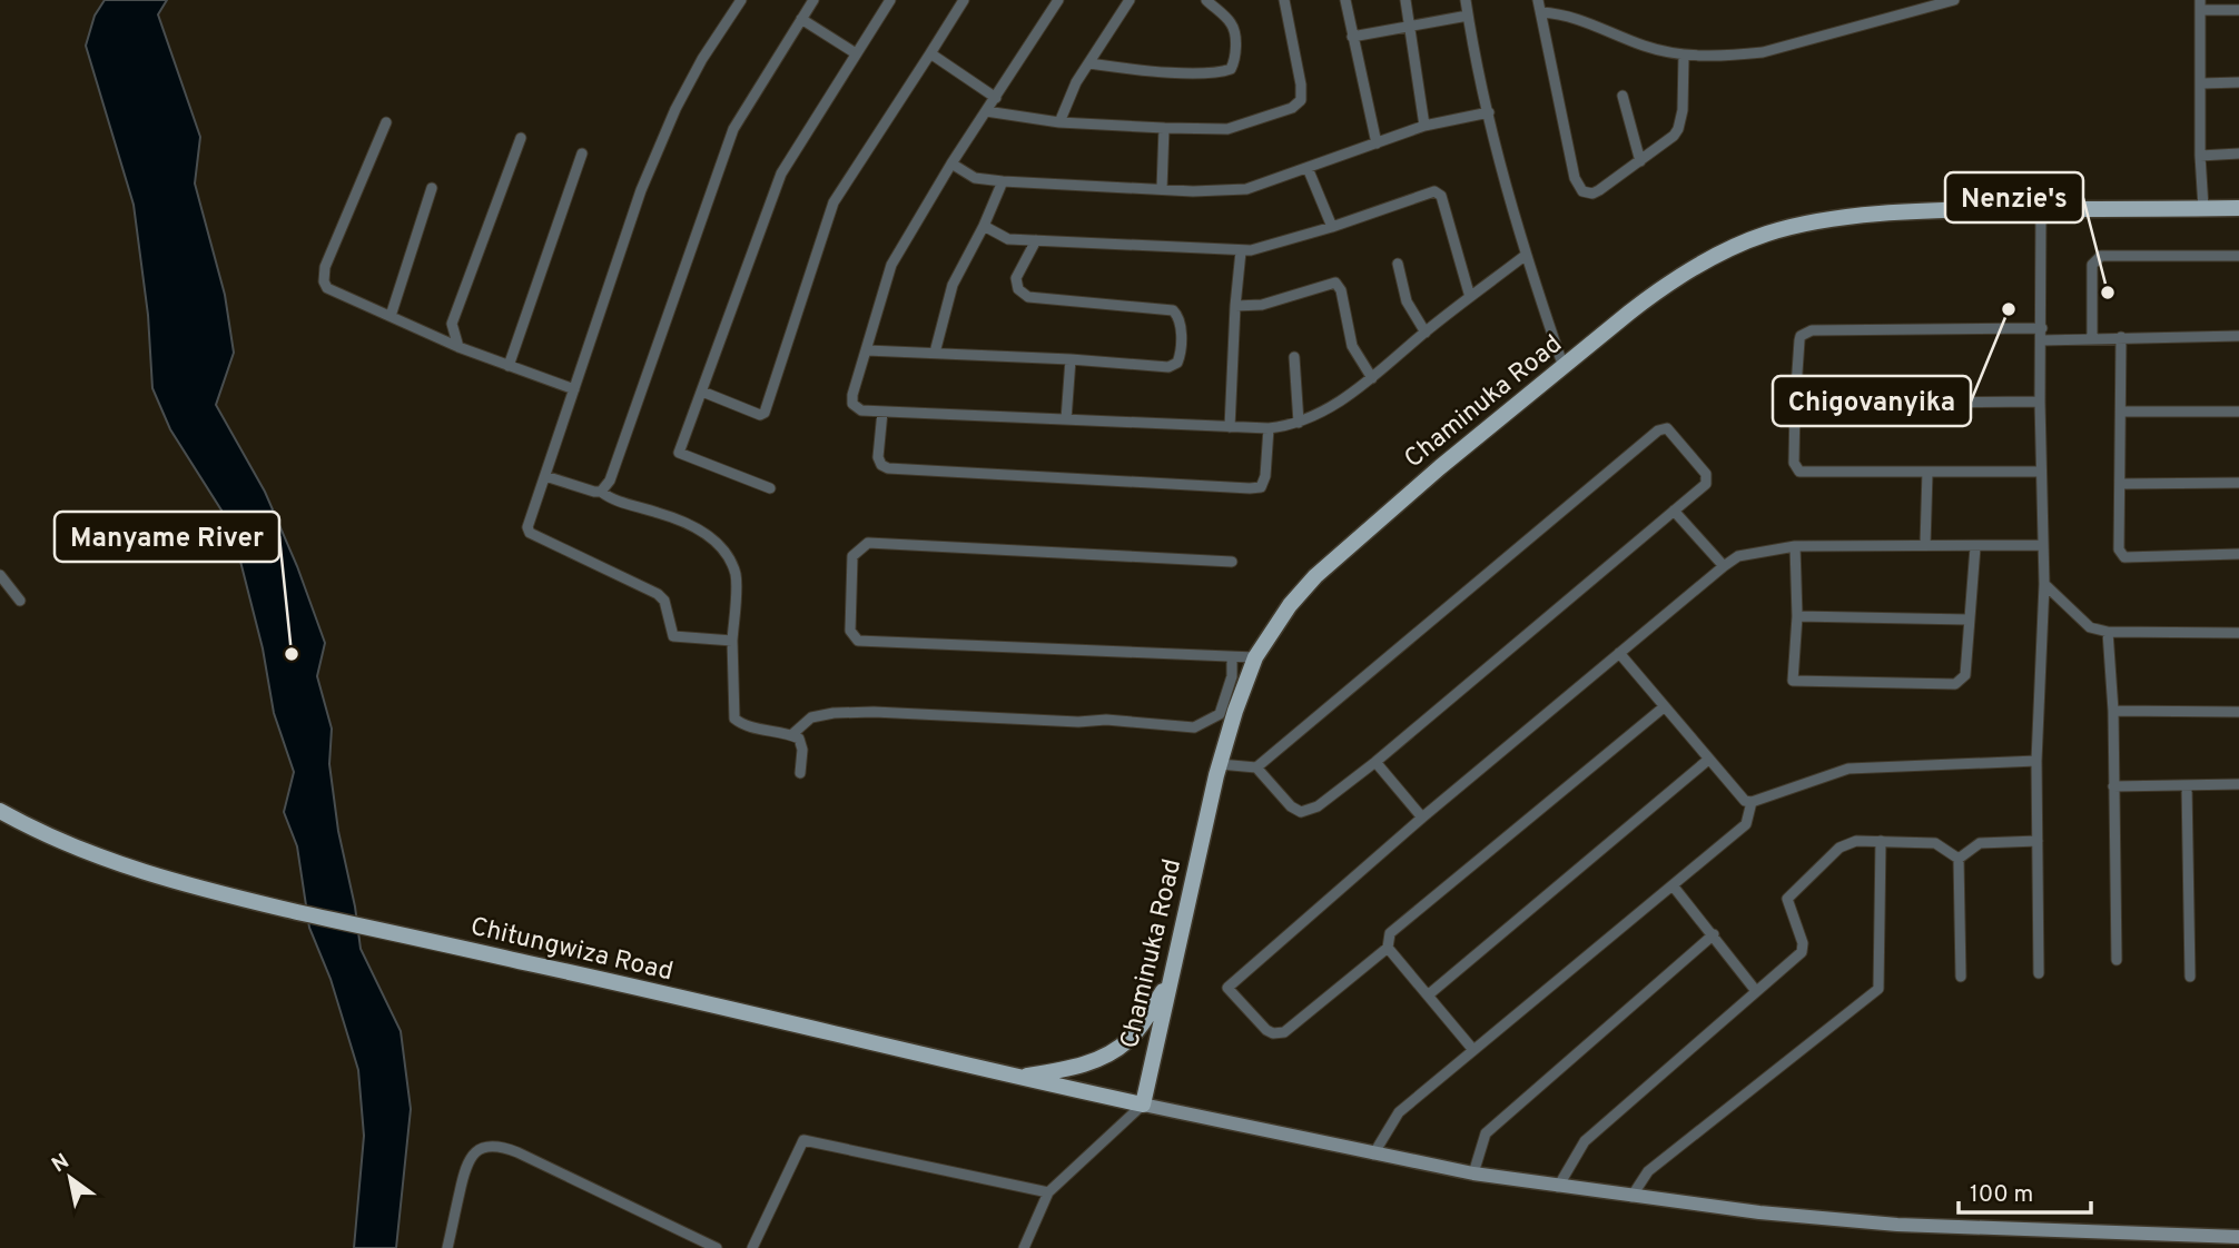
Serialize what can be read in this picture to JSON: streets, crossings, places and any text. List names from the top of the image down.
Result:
{
  "streets": {
    "main road": ["Chaminuka Road", "Chitungwiza Road"]
  },
  "crossings": [
    ["Chaminuka Road", "Chitungwiza Road"]
  ],
  "places": ["Nenzie's", "Chigovanyika", "Manyame River"],
  "scale_bar": "100 m",
  "north": "top left"
}
